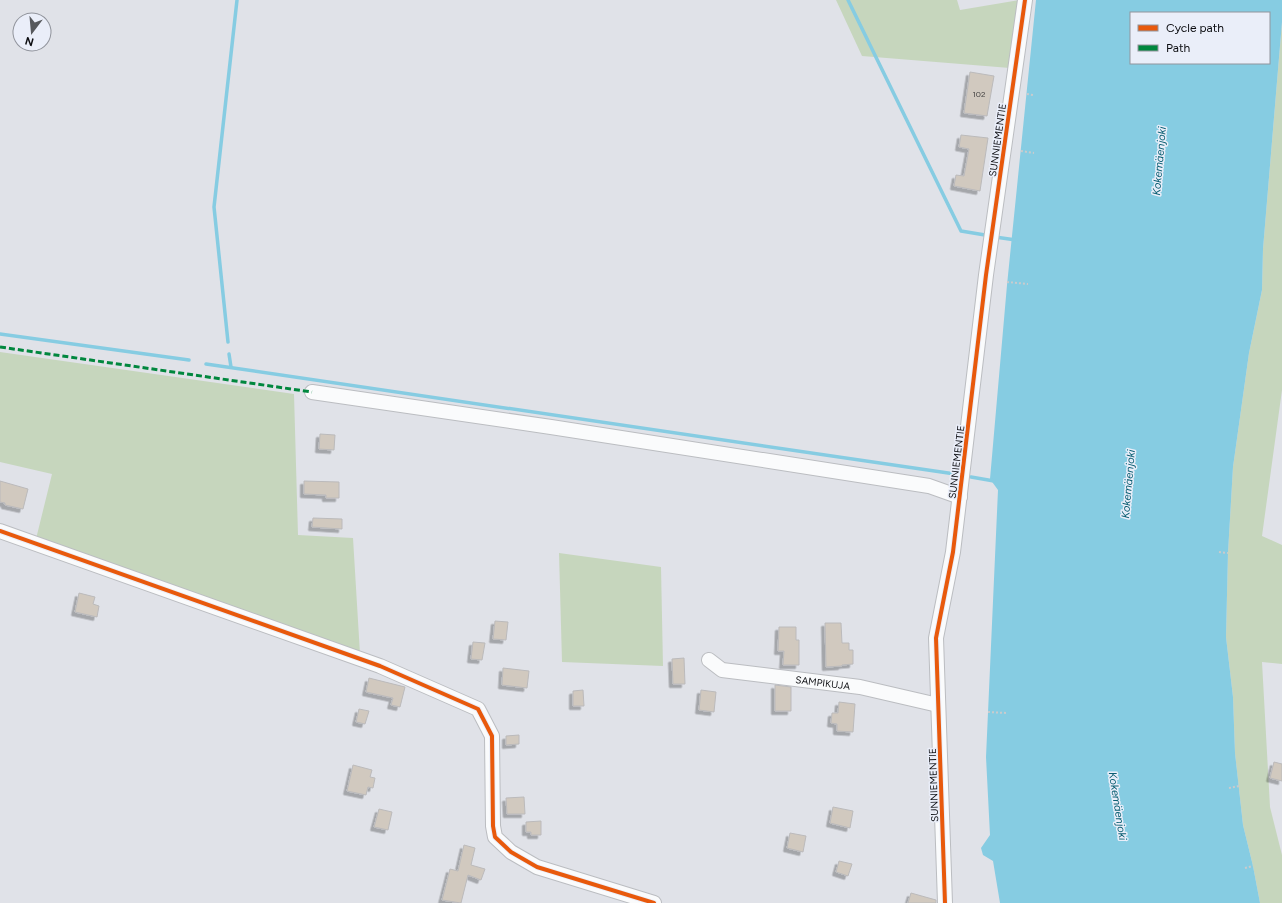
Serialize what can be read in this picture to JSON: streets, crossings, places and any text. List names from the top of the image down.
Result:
{
  "streets": {
    "street": ["SUNNIEMENTIE", "SAMPIKUJA"]
  },
  "crossings": [
    ["SUNNIEMENTIE", "SAMPIKUJA"]
  ],
  "water": ["Kokemäenjoki"],
  "house_numbers": ["102"],
  "legend": ["Cycle path", "Path"],
  "north": "bottom"
}
